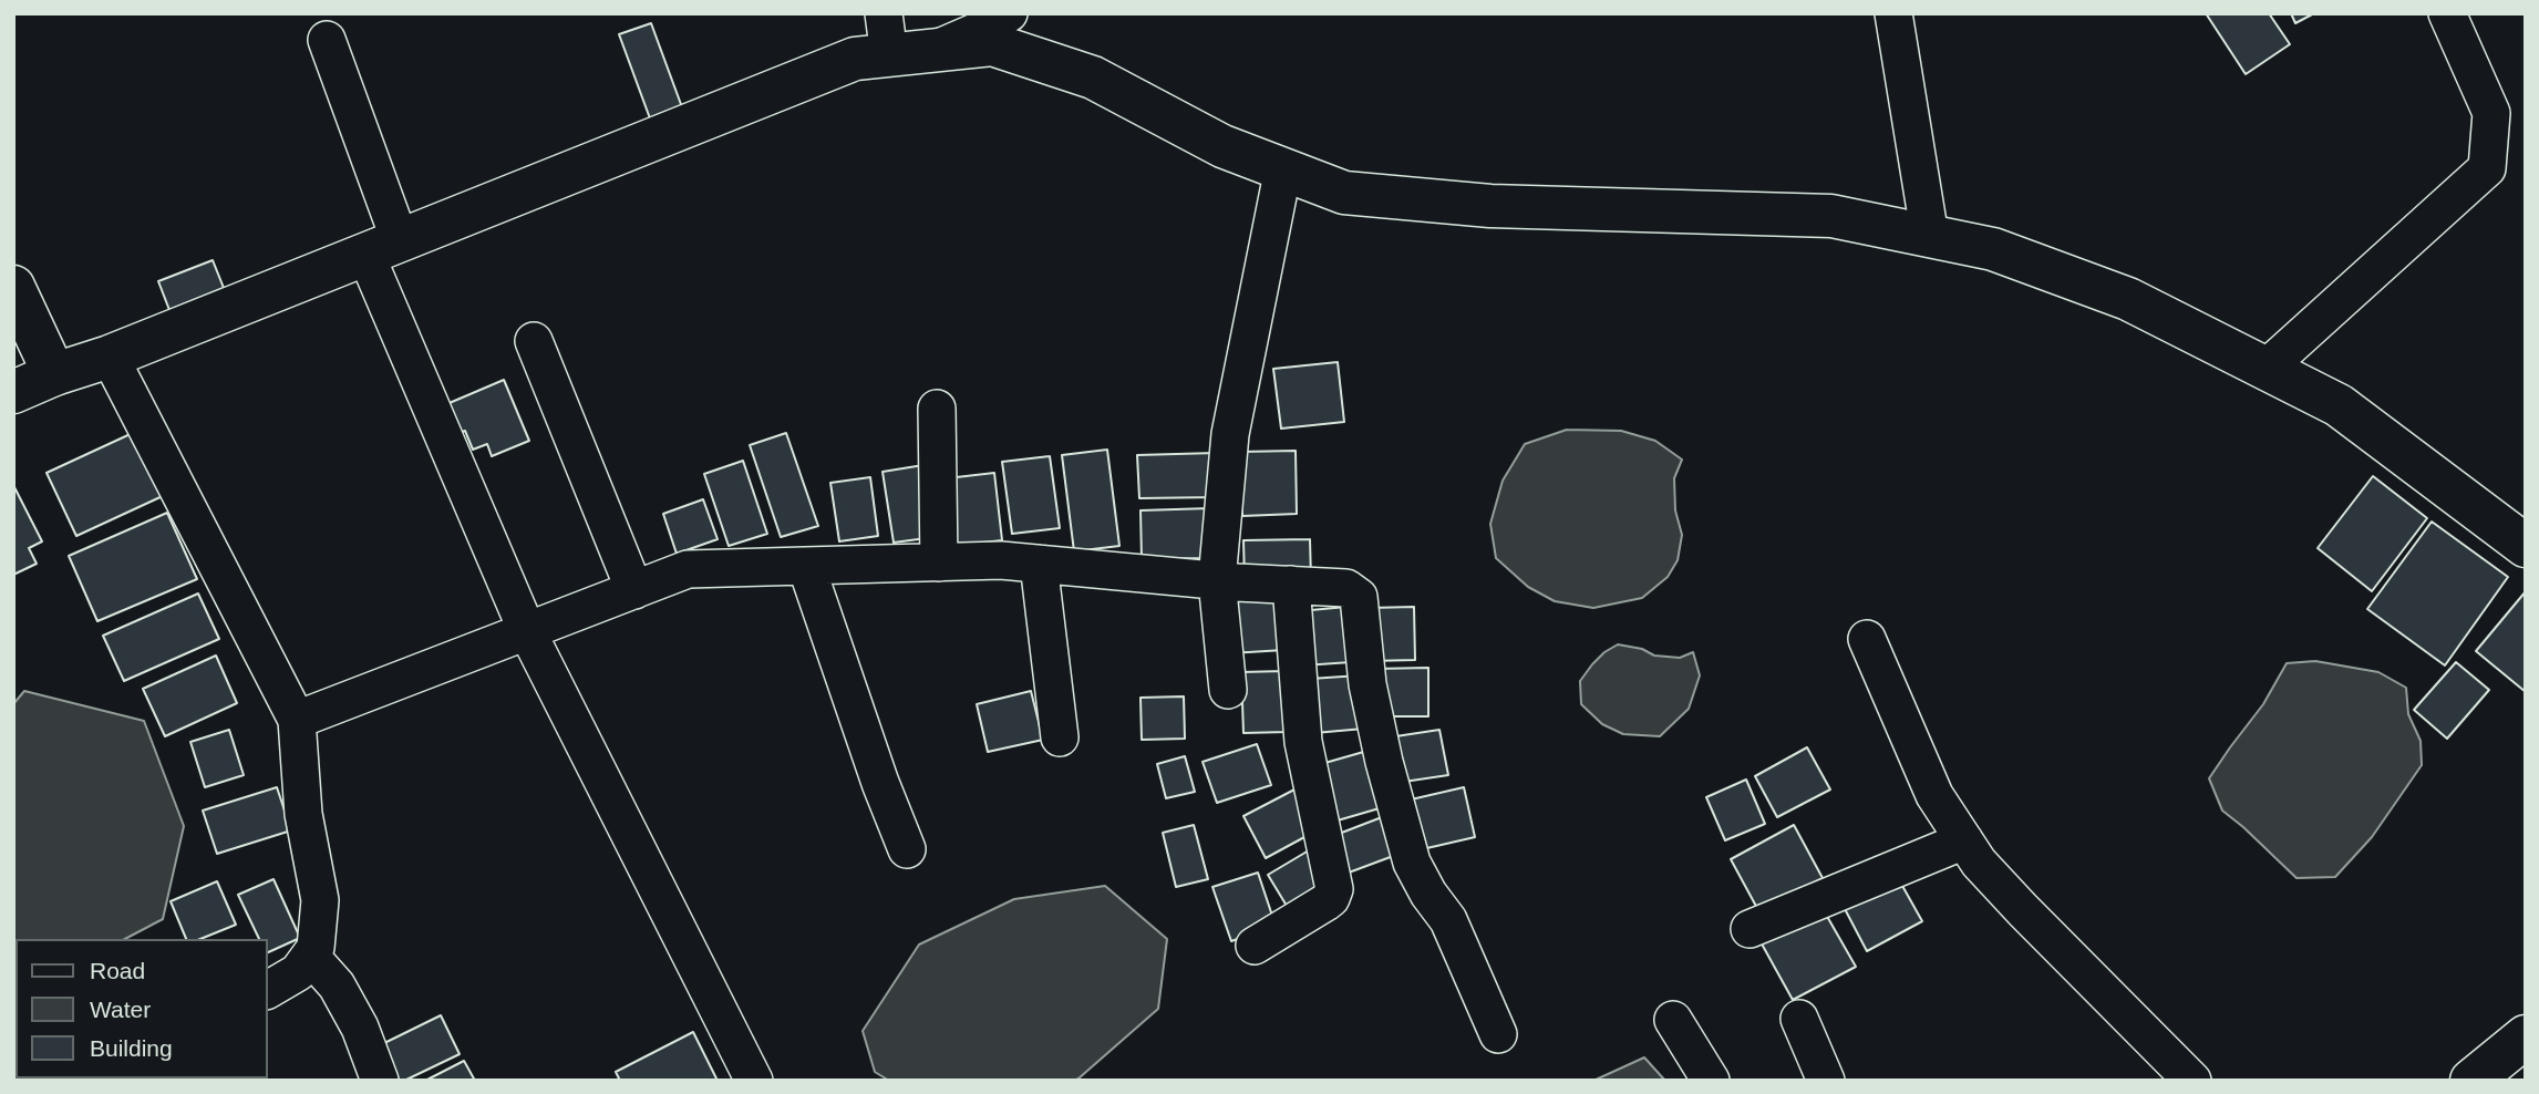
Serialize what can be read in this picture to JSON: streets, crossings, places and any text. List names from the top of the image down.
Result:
{
  "legend": ["Road", "Water", "Building"]
}
